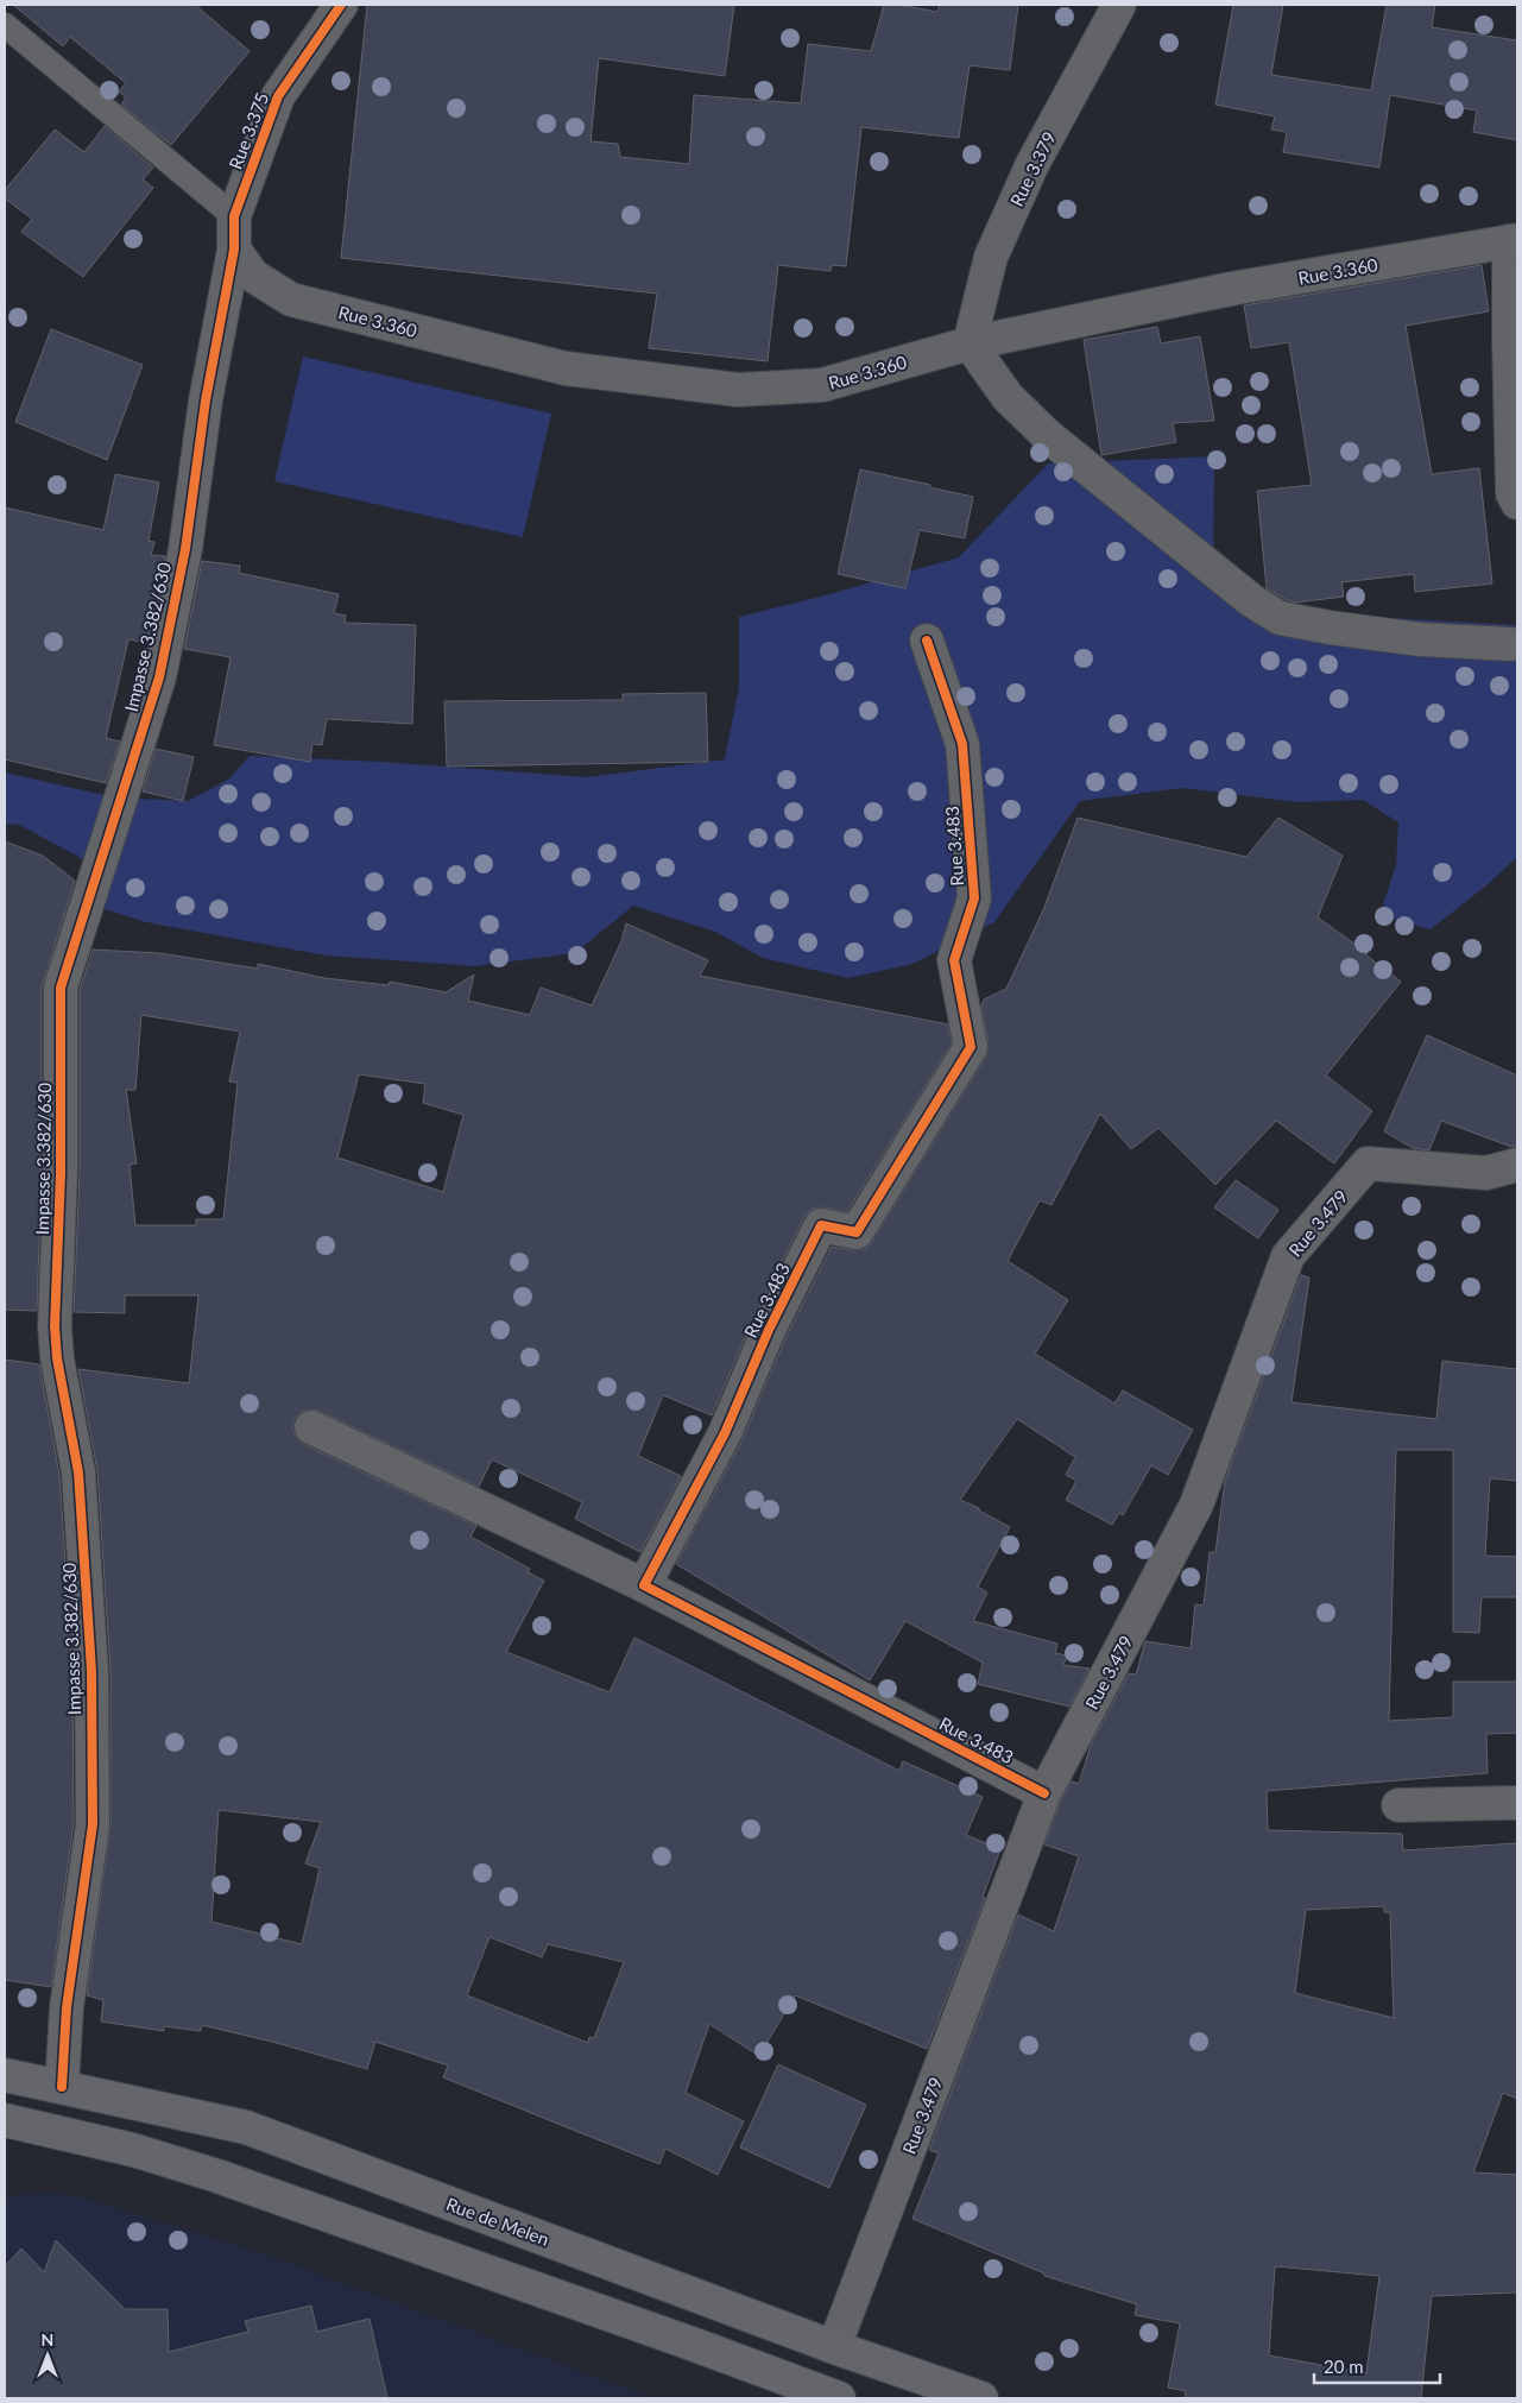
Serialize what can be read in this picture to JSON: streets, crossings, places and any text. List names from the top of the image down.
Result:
{
  "streets": {
    "main road": ["Rue de Melen"],
    "street": [
      "Rue 3.375",
      "Rue 3.379",
      "Rue 3.360",
      "Impasse 3.382/630",
      "Rue 3.483",
      "Rue 3.479"
    ]
  },
  "crossings": [
    ["Rue 3.375", "Rue 3.360"],
    ["Rue 3.375", "Impasse 3.382/630"],
    ["Rue 3.379", "Rue 3.360"],
    ["Rue 3.360", "Impasse 3.382/630"],
    ["Impasse 3.382/630", "Rue de Melen"],
    ["Rue 3.483", "Rue 3.479"],
    ["Rue 3.479", "Rue de Melen"]
  ],
  "scale_bar": "20 m",
  "north": "top"
}
